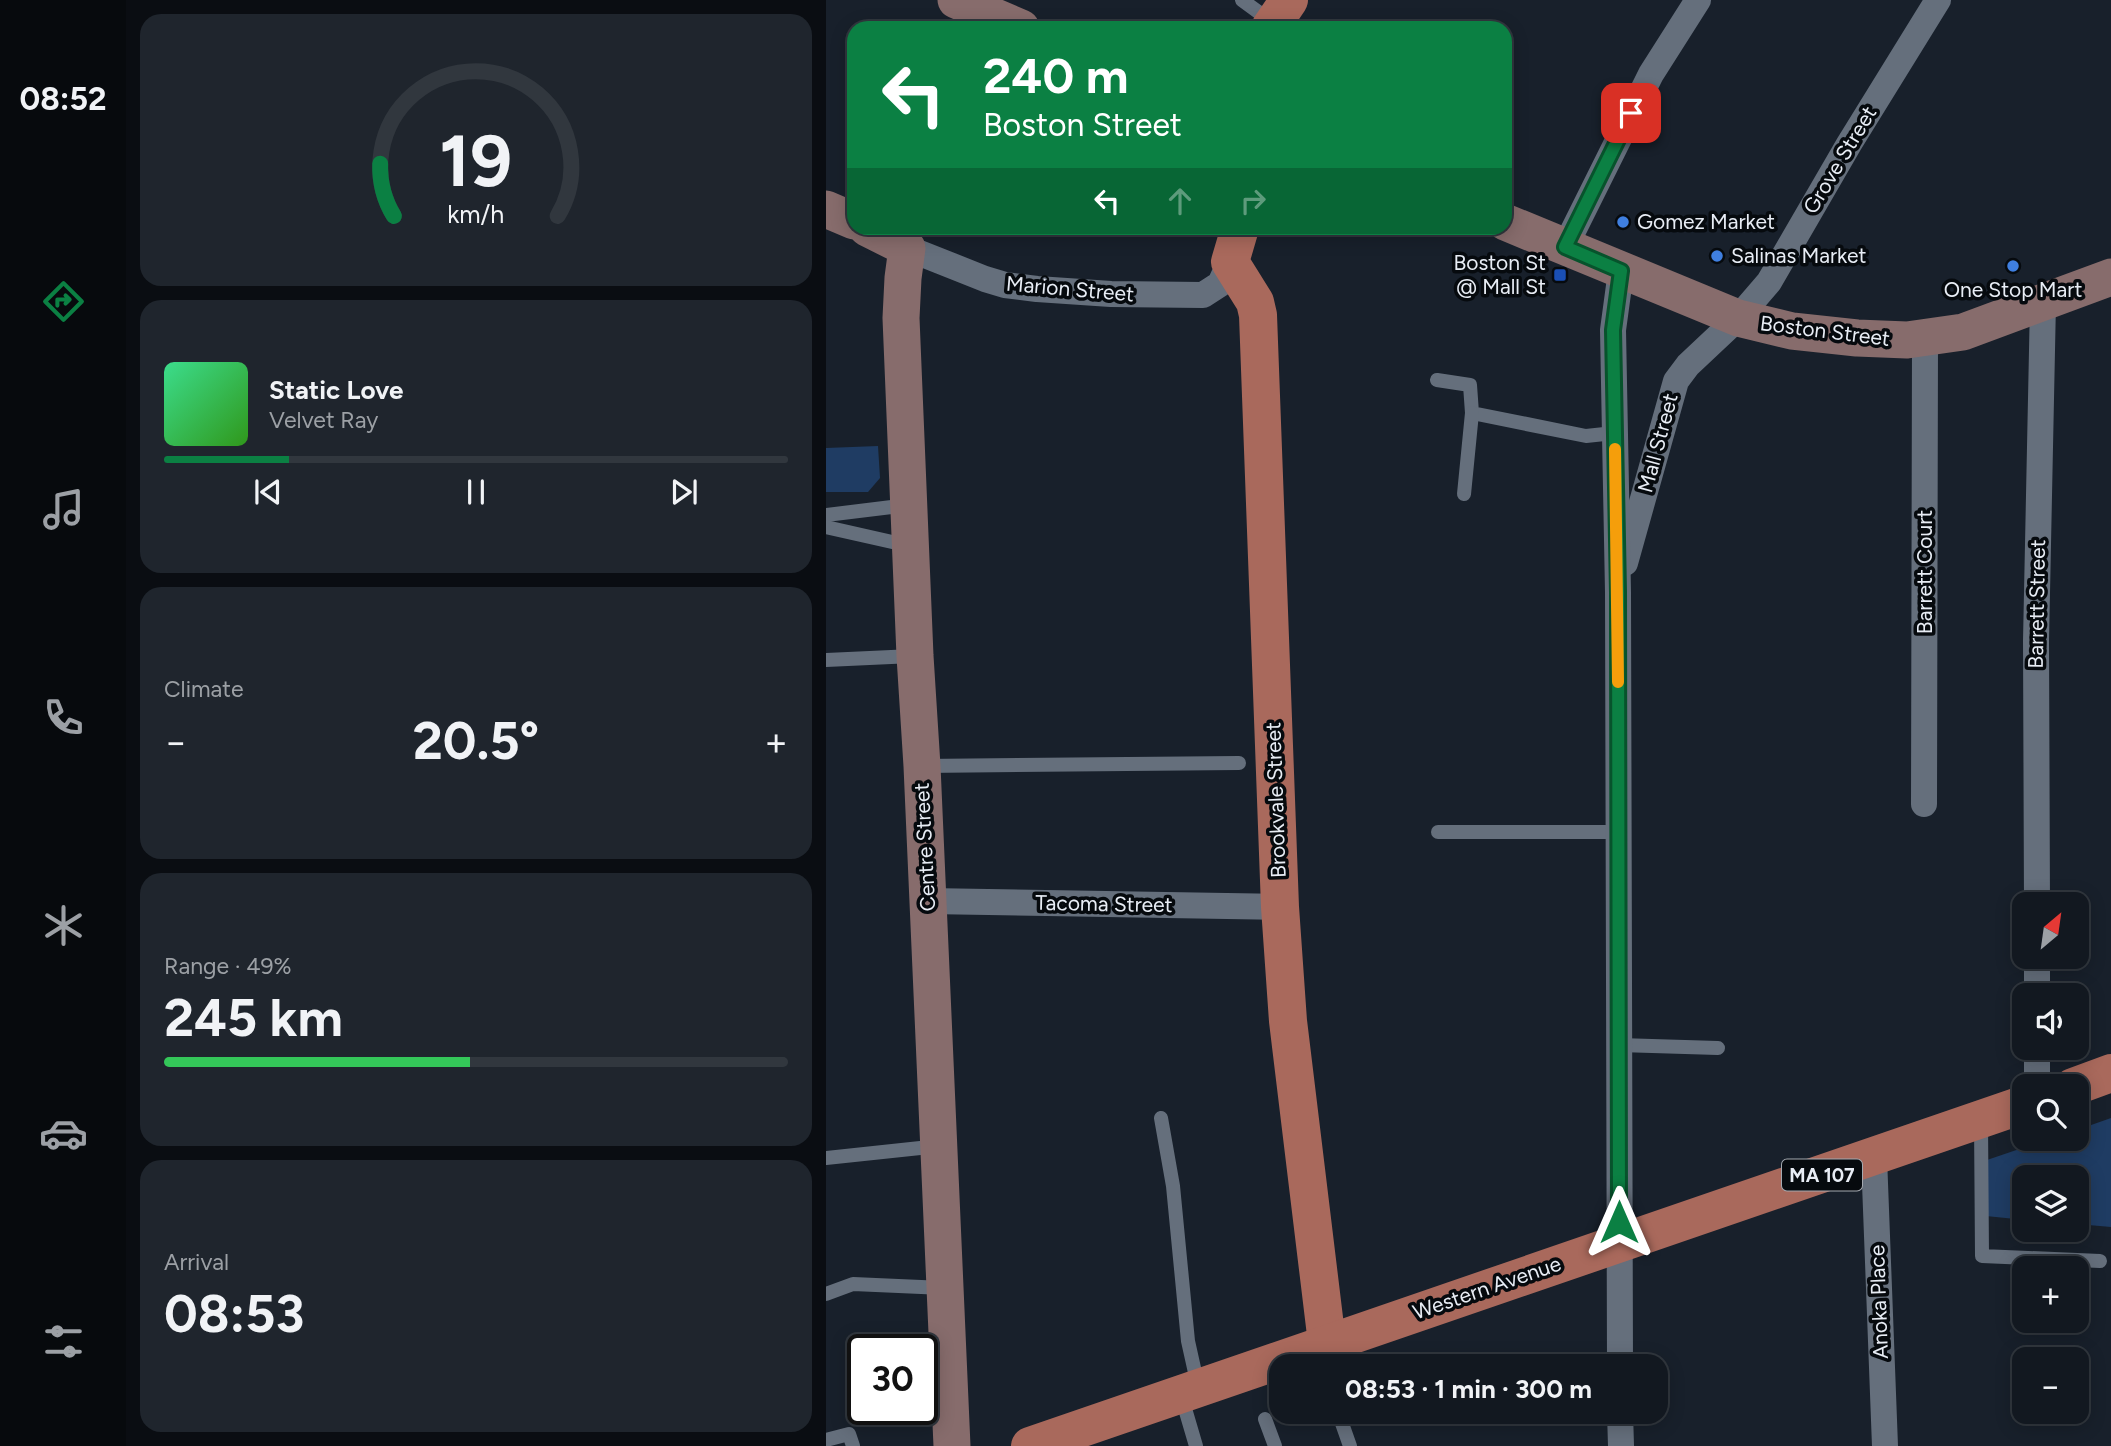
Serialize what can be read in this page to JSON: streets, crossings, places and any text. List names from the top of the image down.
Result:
{
  "streets": {
    "main road": [
      "Marion Street",
      "Boston Street",
      "Brookvale Street",
      "Centre Street",
      "MA 107",
      "Western Avenue"
    ],
    "street": [
      "Grove Street",
      "Mall Street",
      "Barrett Court",
      "Barrett Street",
      "Tacoma Street",
      "Anoka Place"
    ]
  },
  "crossings": [
    ["Grove Street", "Boston Street"],
    ["Grove Street", "Mall Street"],
    ["Marion Street", "Brookvale Street"],
    ["Marion Street", "Centre Street"],
    ["Boston Street", "Mall Street"],
    ["Boston Street", "Barrett Court"],
    ["Boston Street", "Barrett Street"],
    ["Mall Street", "Western Avenue"],
    ["Brookvale Street", "Tacoma Street"],
    ["Brookvale Street", "Western Avenue"],
    ["Centre Street", "Tacoma Street"],
    ["Western Avenue", "Anoka Place"]
  ],
  "places": {
    "other": ["Gomez Market", "Salinas Market", "One Stop Mart"],
    "transit": ["Boston St @ Mall St"]
  },
  "north": "top right",
  "page": {
    "tabs": "08:52",
    "turn": ["240 m", "Boston Street"],
    "song": ["Static Love", "Velvet Ray"],
    "tile": [
      "Climate",
      ["Range · 49%", "245 km"],
      ["Arrival", "08:53"]
    ],
    "heat": ["−", "20.5°", "+"],
    "map_buttons": ["+", "−"],
    "limit": "30",
    "trip": "08:53 · 1 min · 300 m",
    "gauge": ["19", "km/h"]
  }
}
